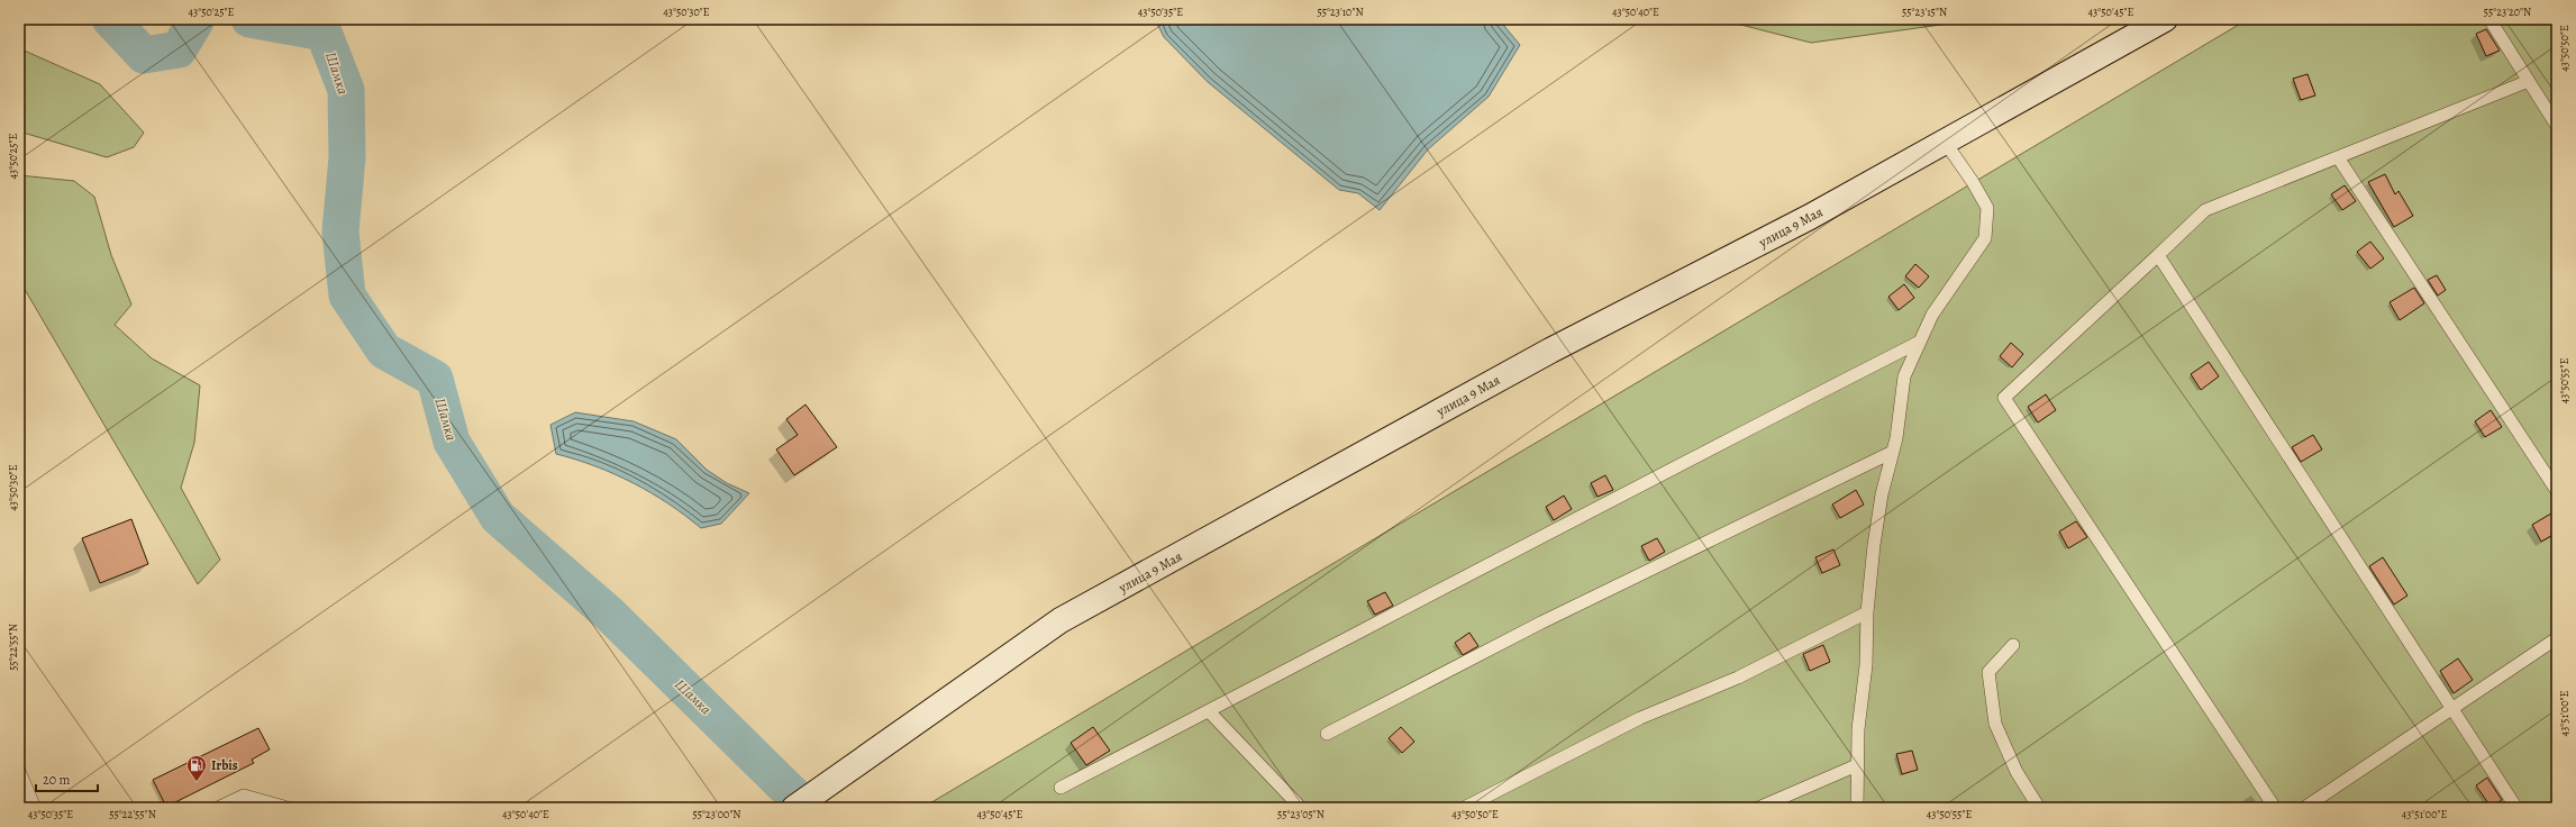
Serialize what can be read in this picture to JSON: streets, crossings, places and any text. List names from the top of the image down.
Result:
{
  "streets": {
    "main road": ["улица 9 Мая"]
  },
  "water": ["Шамка"],
  "places": {
    "fuel station": ["Irbis"]
  },
  "scale_bar": "20 m",
  "coordinates": [
    "43°50'25\"E",
    "43°50'30\"E",
    "43°50'35\"E",
    "55°23'10\"N",
    "43°50'40\"E",
    "55°23'15\"N",
    "43°50'45\"E",
    "55°23'20\"N",
    "43°50'50\"E",
    "43°50'55\"E",
    "55°22'55\"N",
    "43°51'00\"E",
    "55°23'00\"N",
    "55°23'05\"N"
  ]
}
